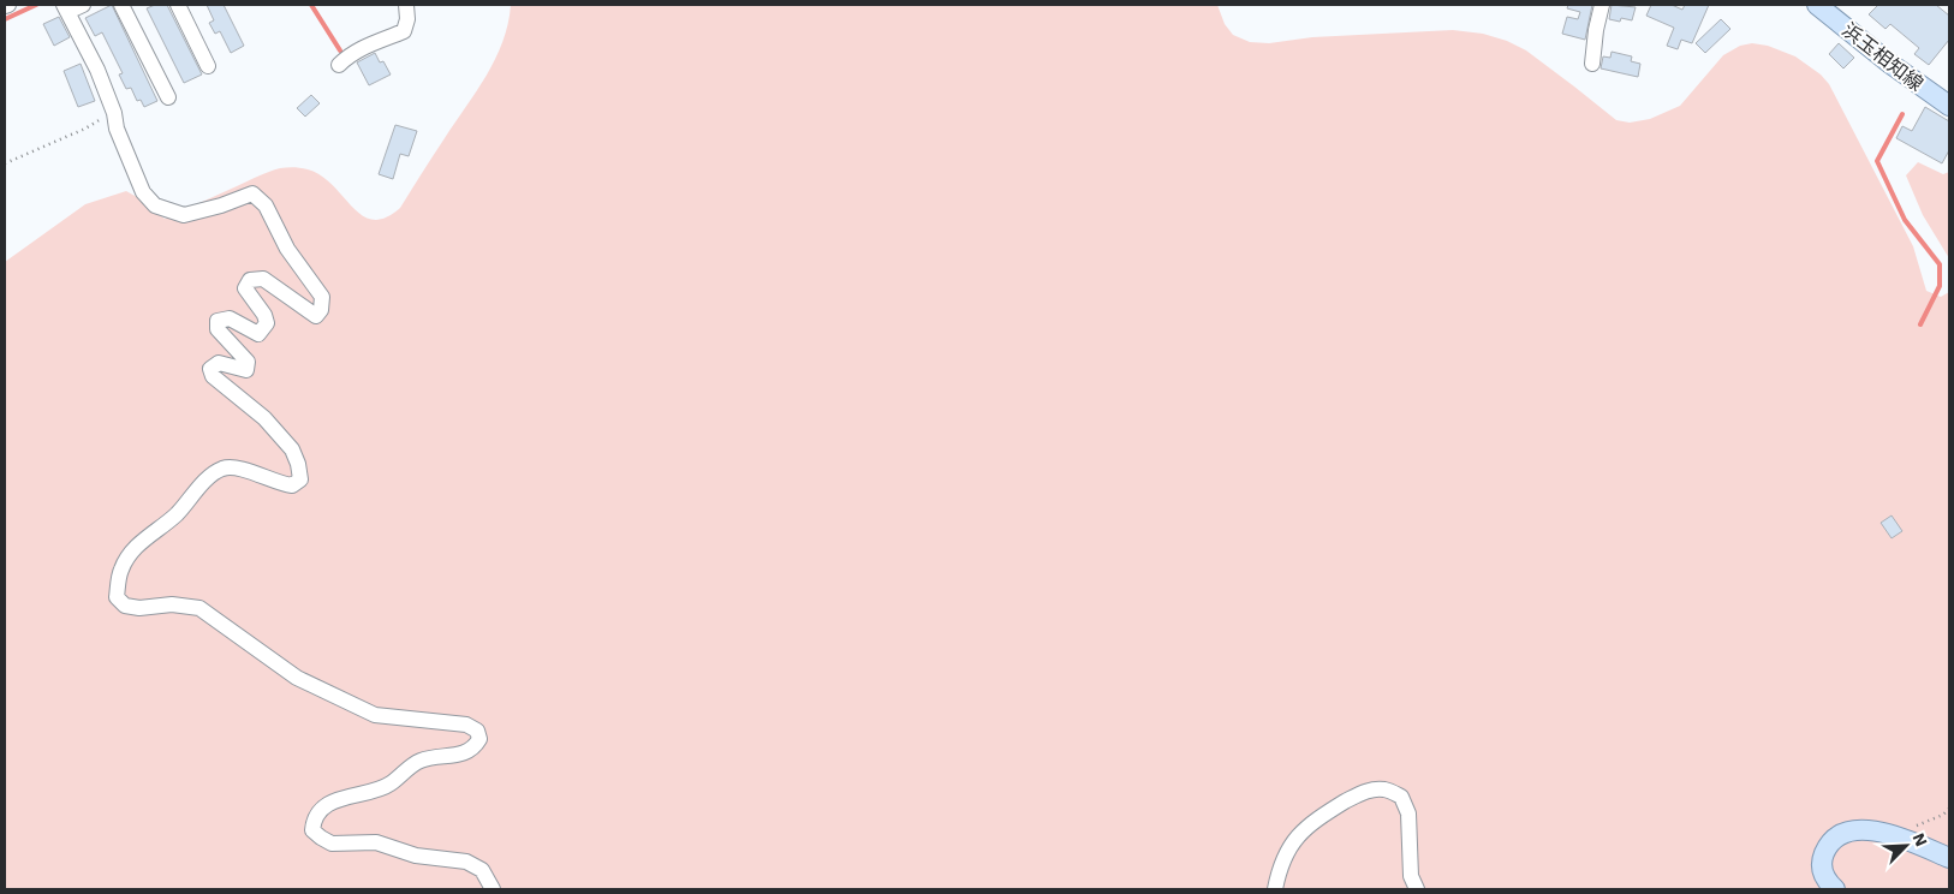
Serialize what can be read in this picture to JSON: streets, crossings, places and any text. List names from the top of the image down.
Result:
{
  "streets": {
    "main road": ["浜玉相知線"]
  },
  "north": "top right"
}
